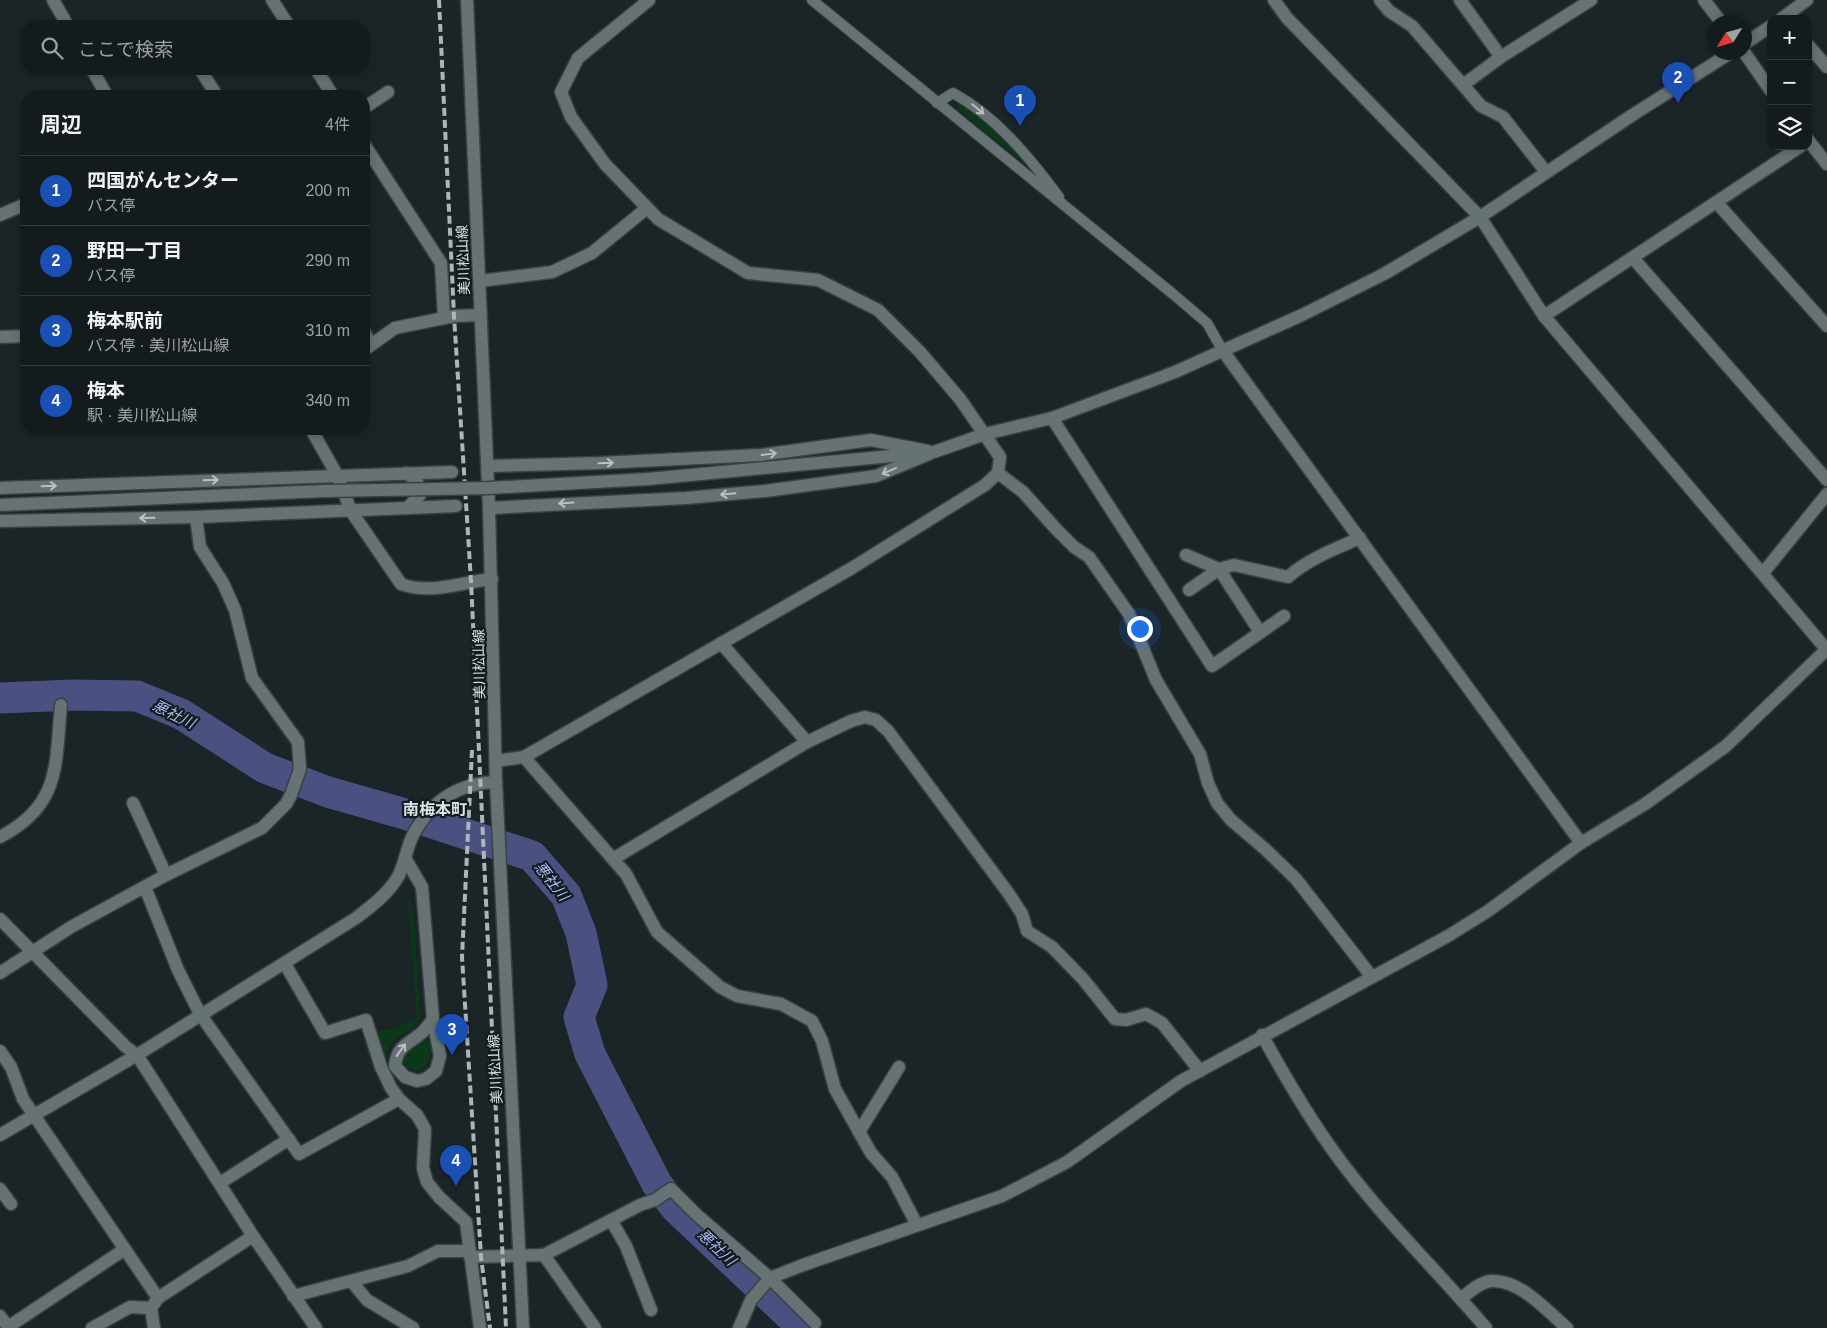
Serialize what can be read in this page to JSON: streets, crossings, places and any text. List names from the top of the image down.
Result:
{
  "streets": {
    "street": ["美川松山線"]
  },
  "districts": ["南梅本町"],
  "water": ["悪社川"],
  "north": "bottom left",
  "page": {
    "map_buttons": ["+", "−"],
    "search": "ここで検索",
    "pins": [
      "2",
      "1",
      "3",
      "4"
    ],
    "heading": ["周辺", "4件"],
    "list": [
      {
        "mark": "1",
        "name": "四国がんセンター",
        "note": "バス停",
        "value": "200 m"
      },
      {
        "mark": "2",
        "name": "野田一丁目",
        "note": "バス停",
        "value": "290 m"
      },
      {
        "mark": "3",
        "name": "梅本駅前",
        "note": "バス停 · 美川松山線",
        "value": "310 m"
      },
      {
        "mark": "4",
        "name": "梅本",
        "note": "駅 · 美川松山線",
        "value": "340 m"
      }
    ]
  }
}
